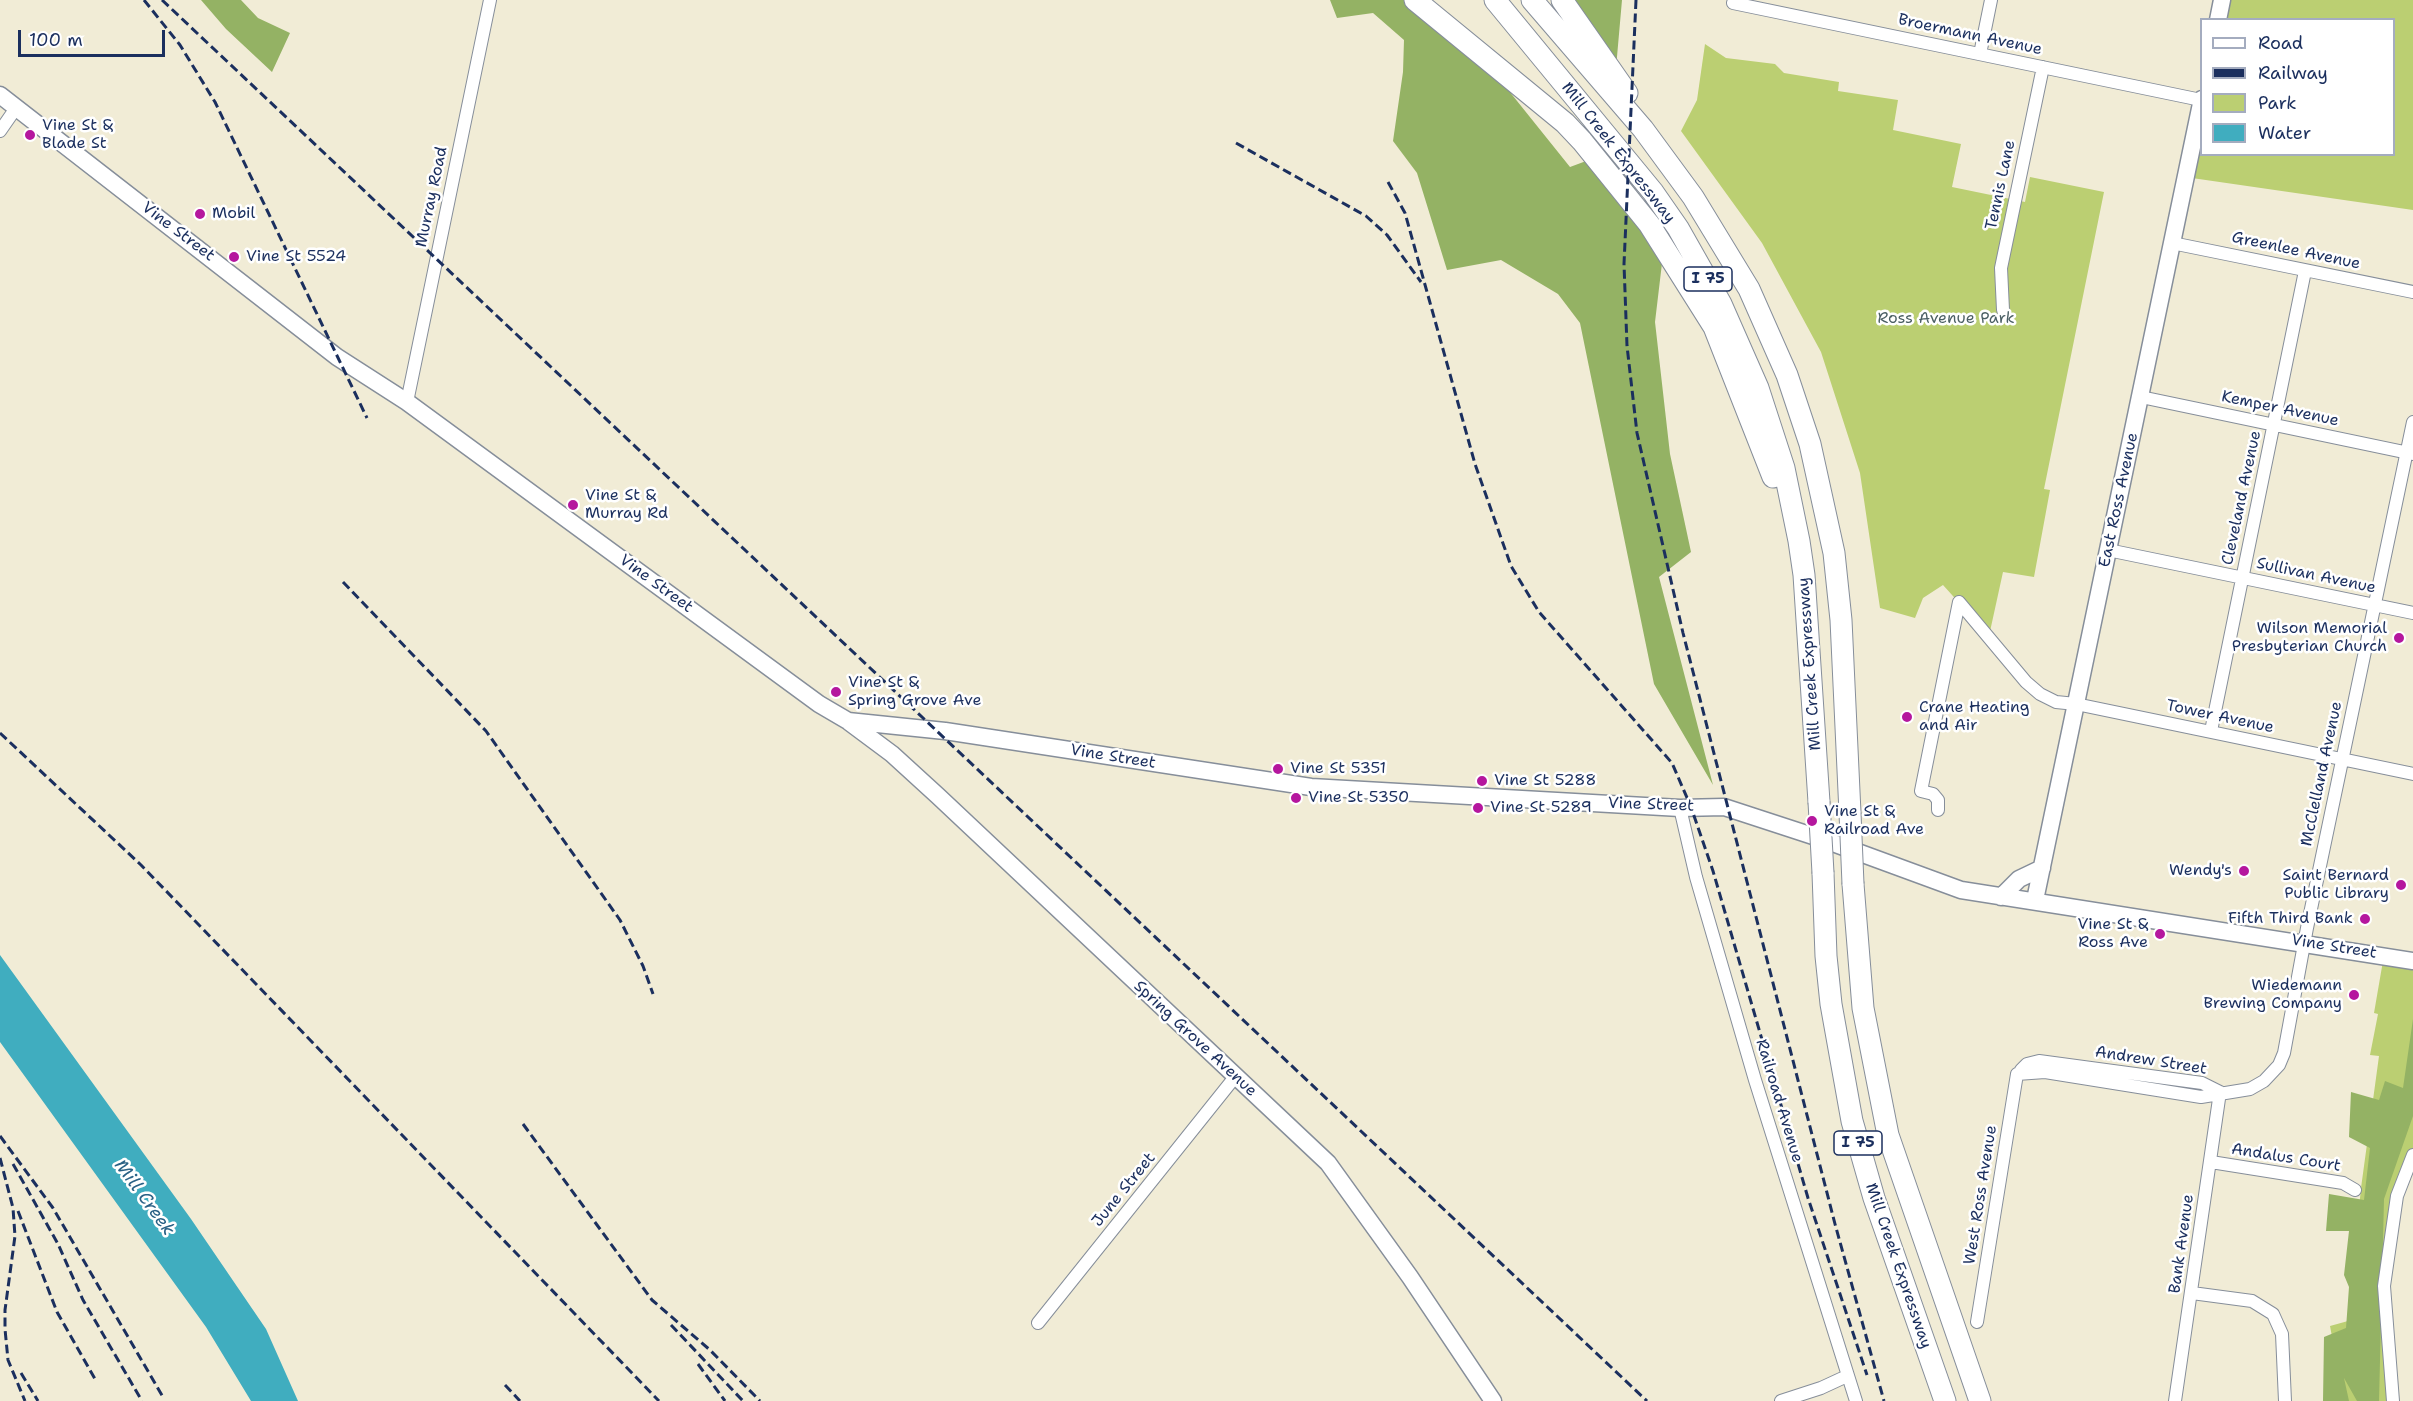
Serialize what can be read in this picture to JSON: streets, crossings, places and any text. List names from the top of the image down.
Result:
{
  "streets": {
    "highway": ["Mill Creek Expressway", "I 75"],
    "main road": ["Vine Street", "East Ross Avenue", "Spring Grove Avenue"],
    "street": [
      "Broermann Avenue",
      "Tennis Lane",
      "Murray Road",
      "Greenlee Avenue",
      "Kemper Avenue",
      "Cleveland Avenue",
      "Sullivan Avenue",
      "Tower Avenue",
      "McClelland Avenue",
      "Andrew Street",
      "Railroad Avenue",
      "Andalus Court",
      "June Street",
      "West Ross Avenue",
      "Bank Avenue"
    ]
  },
  "crossings": [
    ["Broermann Avenue", "Tennis Lane"],
    ["Murray Road", "Vine Street"],
    ["Vine Street", "East Ross Avenue"],
    ["Vine Street", "McClelland Avenue"],
    ["Vine Street", "Spring Grove Avenue"],
    ["Vine Street", "Railroad Avenue"],
    ["Greenlee Avenue", "Cleveland Avenue"],
    ["Greenlee Avenue", "East Ross Avenue"],
    ["Kemper Avenue", "Cleveland Avenue"],
    ["Kemper Avenue", "East Ross Avenue"],
    ["Kemper Avenue", "McClelland Avenue"],
    ["Cleveland Avenue", "Sullivan Avenue"],
    ["Cleveland Avenue", "Tower Avenue"],
    ["East Ross Avenue", "Sullivan Avenue"],
    ["East Ross Avenue", "Tower Avenue"],
    ["Sullivan Avenue", "McClelland Avenue"],
    ["Tower Avenue", "McClelland Avenue"],
    ["McClelland Avenue", "Andrew Street"],
    ["McClelland Avenue", "Bank Avenue"],
    ["Spring Grove Avenue", "June Street"],
    ["Andrew Street", "West Ross Avenue"],
    ["Andrew Street", "Bank Avenue"],
    ["Andalus Court", "Bank Avenue"]
  ],
  "water": ["Mill Creek"],
  "parks": ["Ross Avenue Park"],
  "places": [
    "Vine St & Blade St",
    "Mobil",
    "Vine St 5524",
    "Vine St & Murray Rd",
    "Wilson Memorial Presbyterian Church",
    "Vine St & Spring Grove Ave",
    "Crane Heating and Air",
    "Vine St 5351",
    "Vine St 5288",
    "Vine St 5350",
    "Vine St 5289",
    "Vine St & Railroad Ave",
    "Wendy's",
    "Saint Bernard Public Library",
    "Fifth Third Bank",
    "Vine St & Ross Ave",
    "Wiedemann Brewing Company"
  ],
  "legend": [
    "Road",
    "Railway",
    "Park",
    "Water"
  ],
  "scale_bar": "100 m"
}
